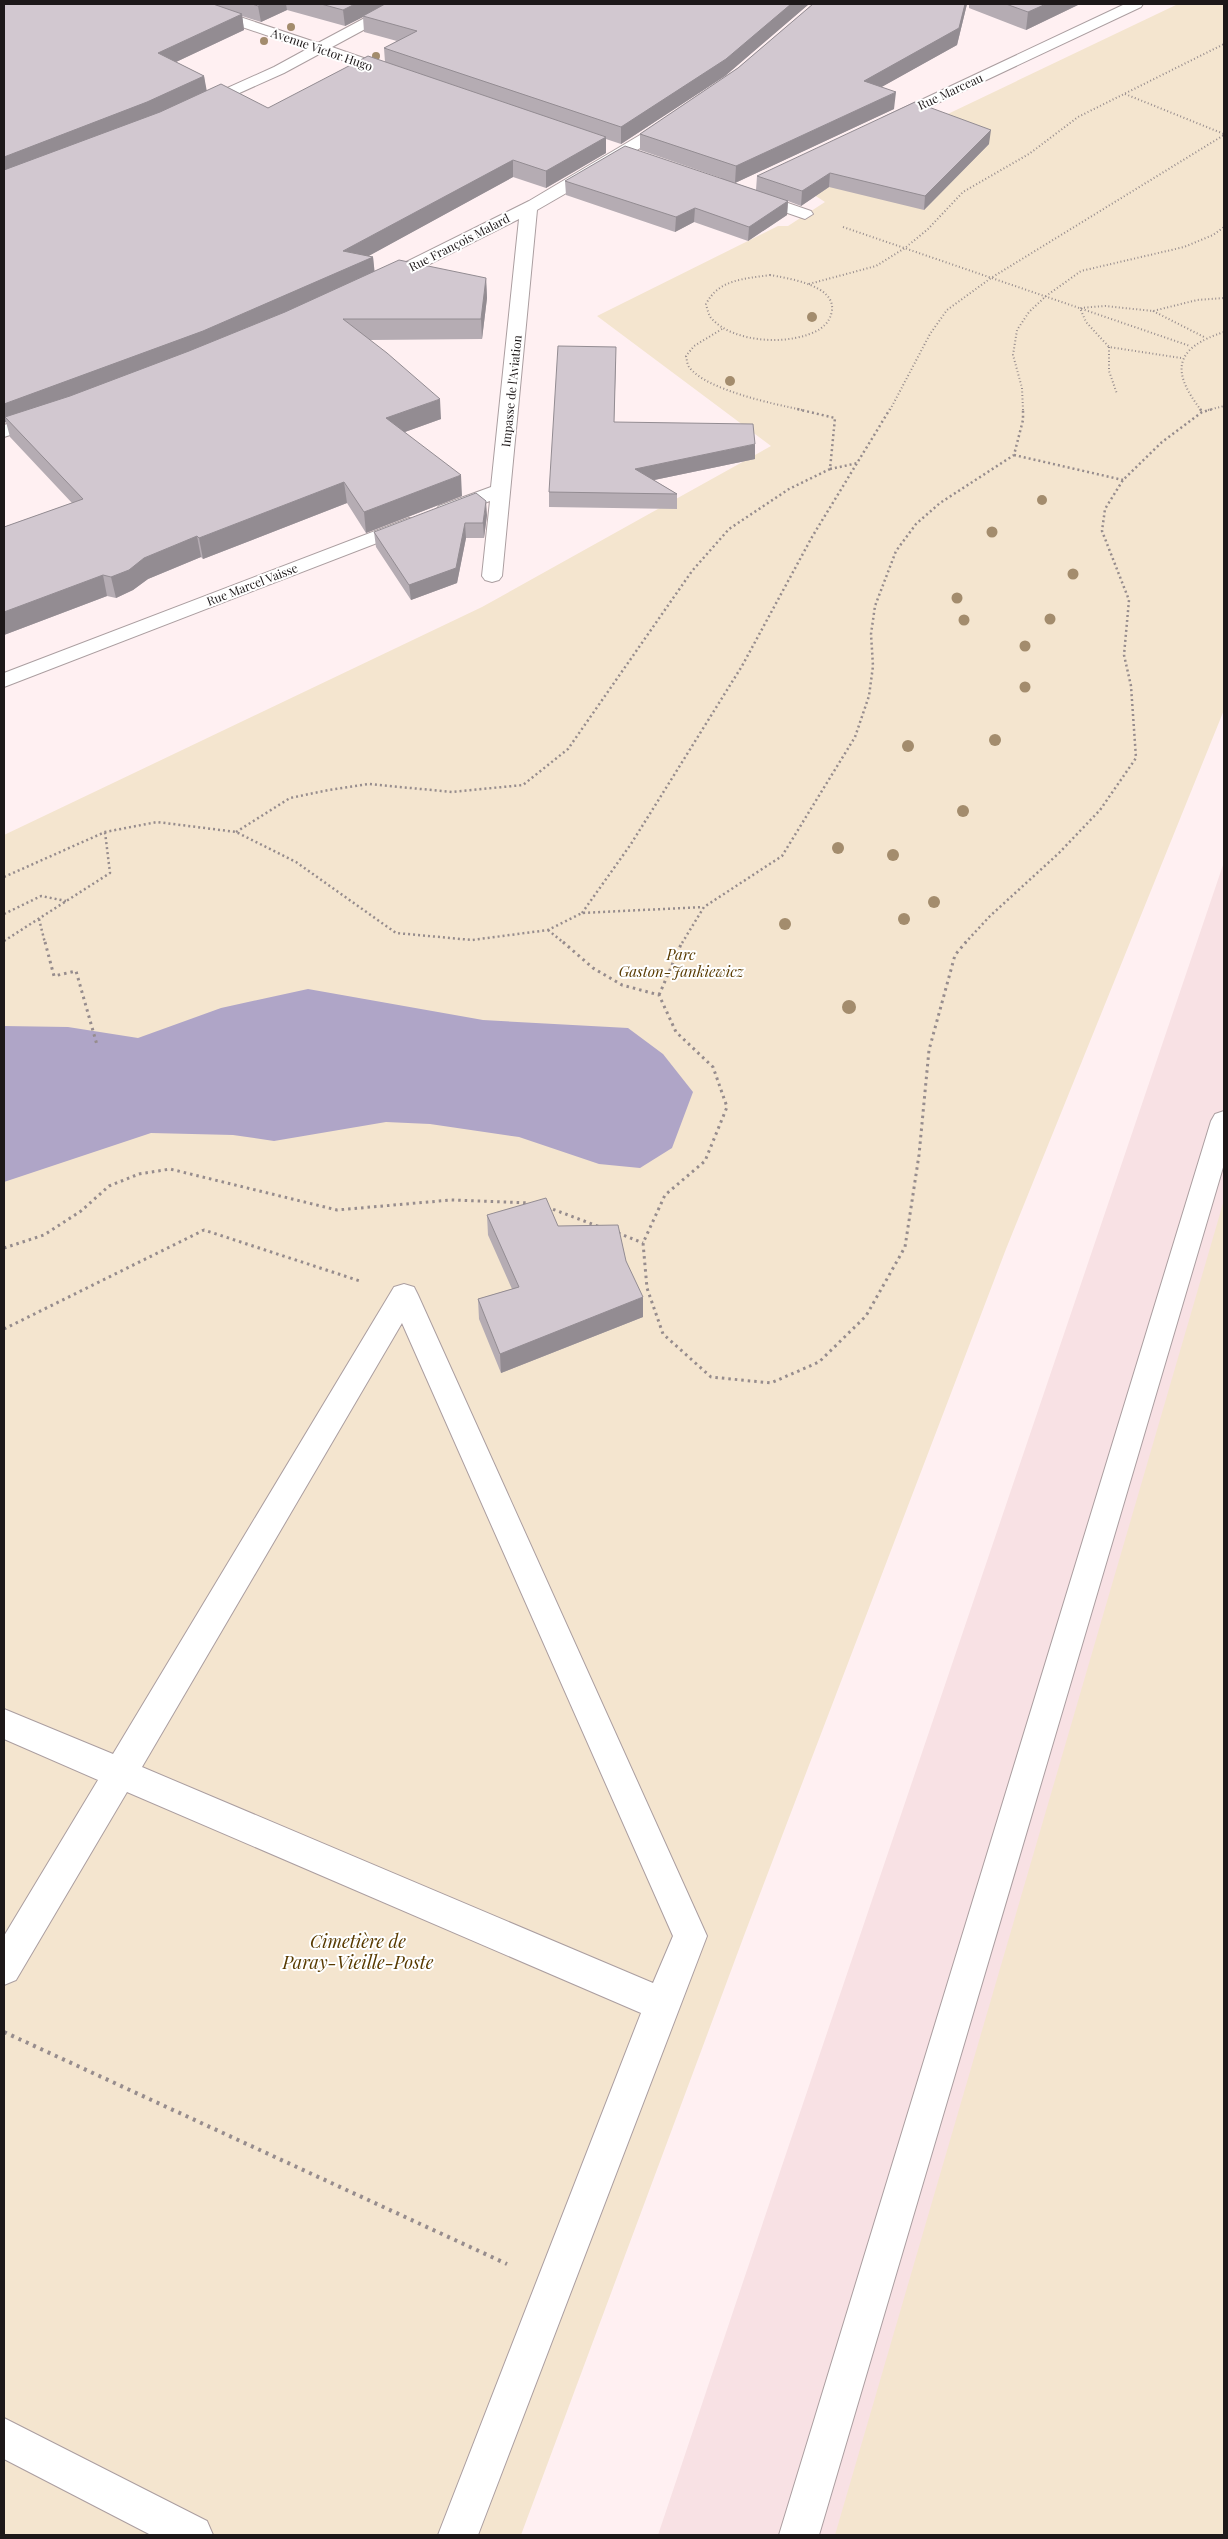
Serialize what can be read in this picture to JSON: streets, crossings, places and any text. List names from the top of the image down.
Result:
{
  "streets": {
    "street": [
      "Avenue Victor Hugo",
      "Rue Marceau",
      "Rue François Malard",
      "Impasse de l'Aviation",
      "Rue Marcel Vaisse"
    ]
  },
  "crossings": [
    ["Rue François Malard", "Impasse de l'Aviation"],
    ["Impasse de l'Aviation", "Rue Marcel Vaisse"]
  ],
  "parks": ["Parc Gaston-Jankiewicz", "Cimetière de Paray-Vieille-Poste"]
}
